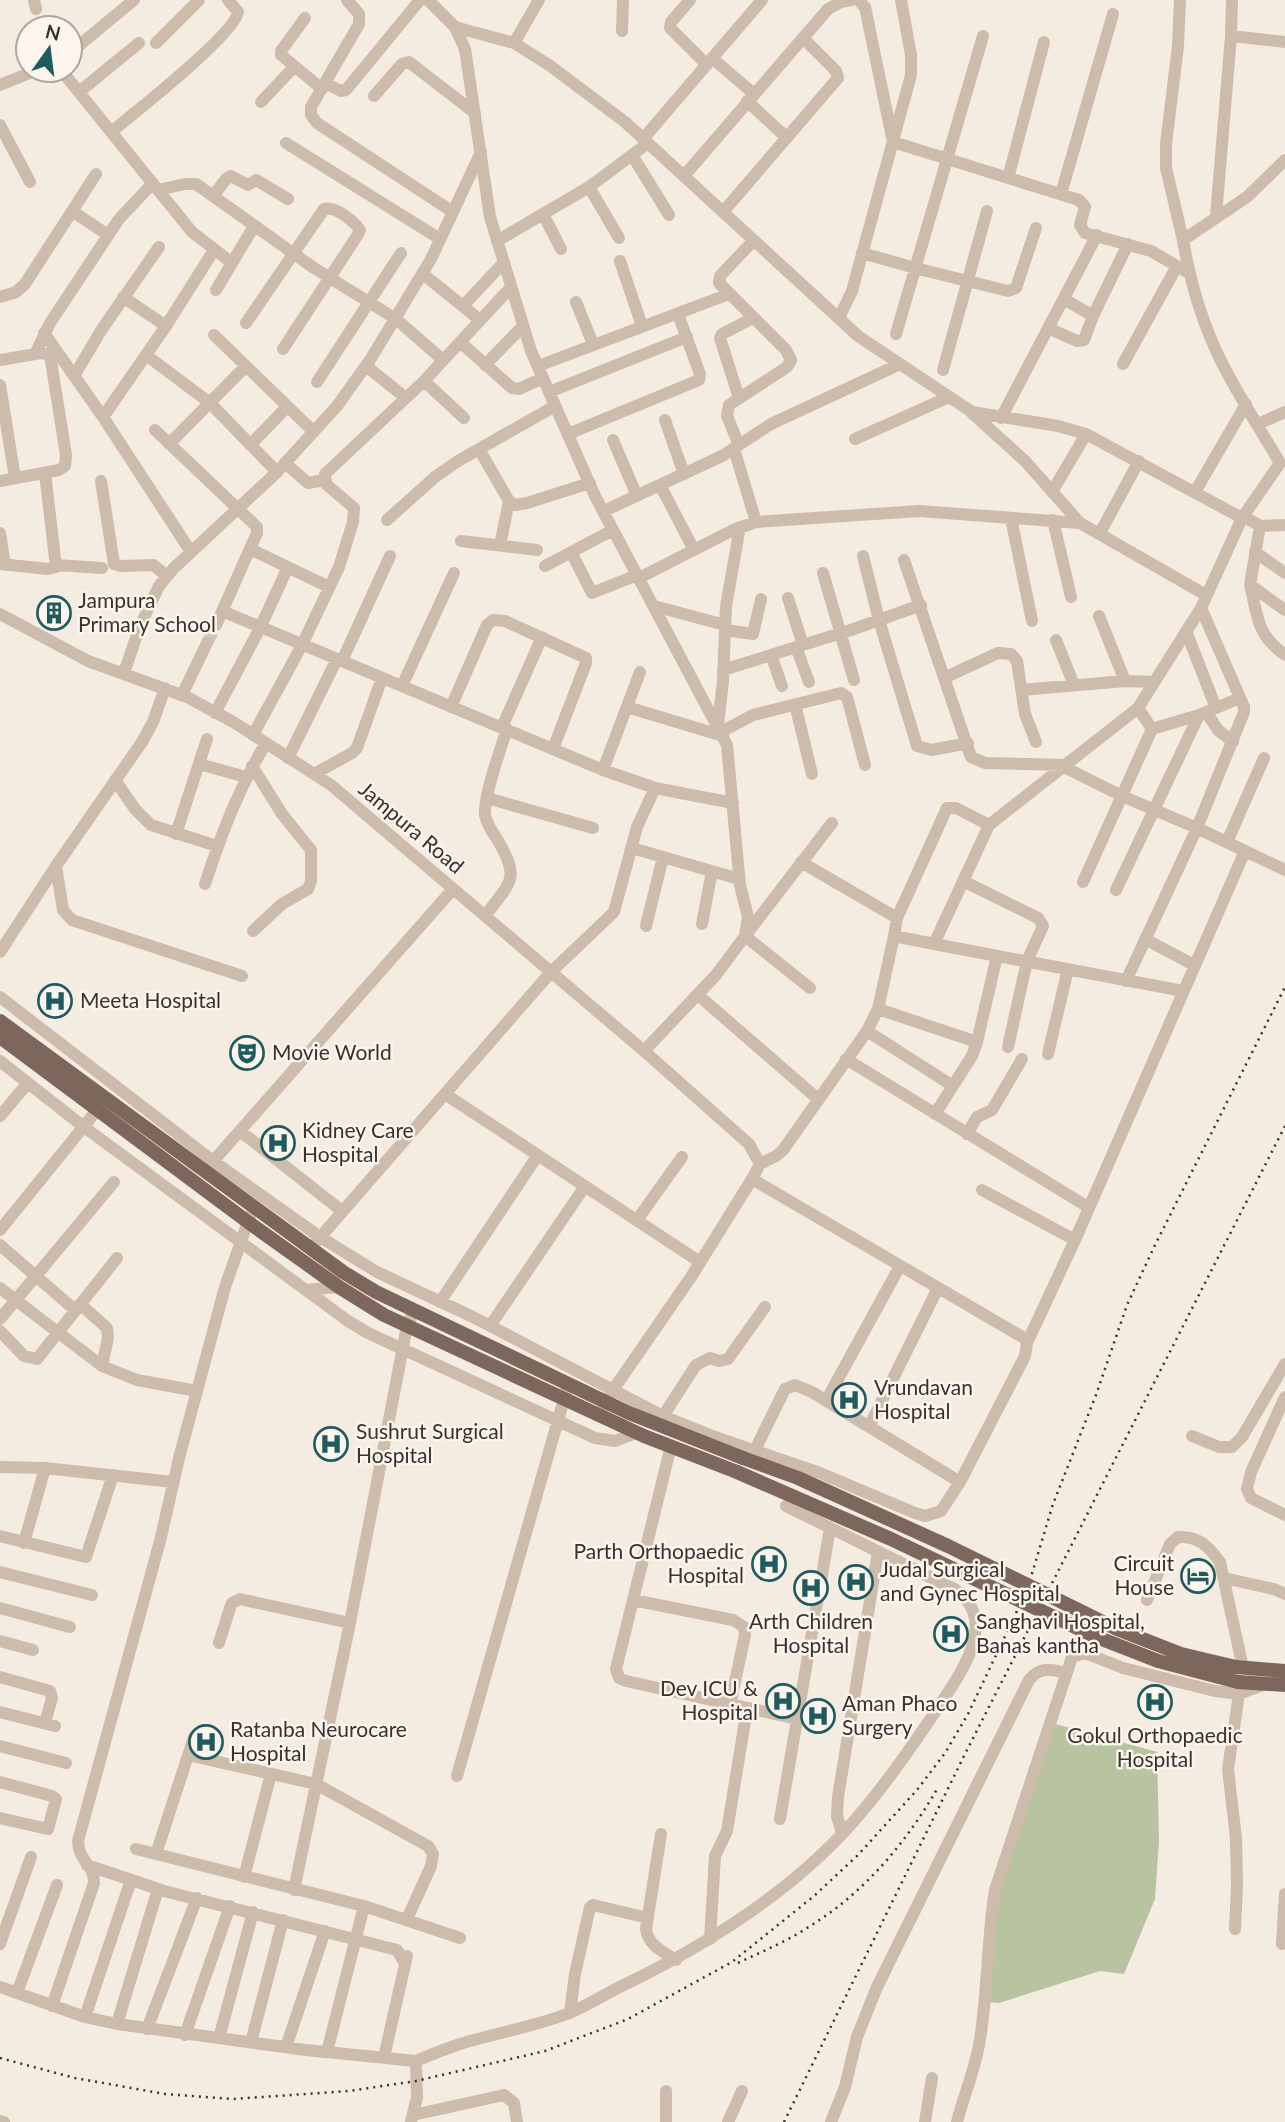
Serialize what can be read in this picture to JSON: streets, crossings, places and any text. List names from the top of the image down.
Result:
{
  "streets": {
    "street": ["Jampura Road"]
  },
  "places": {
    "building": ["Jampura Primary School"],
    "hospital": [
      "Meeta Hospital",
      "Kidney Care Hospital",
      "Vrundavan Hospital",
      "Sushrut Surgical Hospital",
      "Parth Orthopaedic Hospital",
      "Judal Surgical and Gynec Hospital",
      "Arth Children Hospital",
      "Sanghavi Hospital, Banas kantha",
      "Dev ICU & Hospital",
      "Gokul Orthopaedic Hospital",
      "Aman Phaco Surgery",
      "Ratanba Neurocare Hospital"
    ],
    "theatre": ["Movie World"],
    "hotel": ["Circuit House"]
  },
  "north": "top"
}
